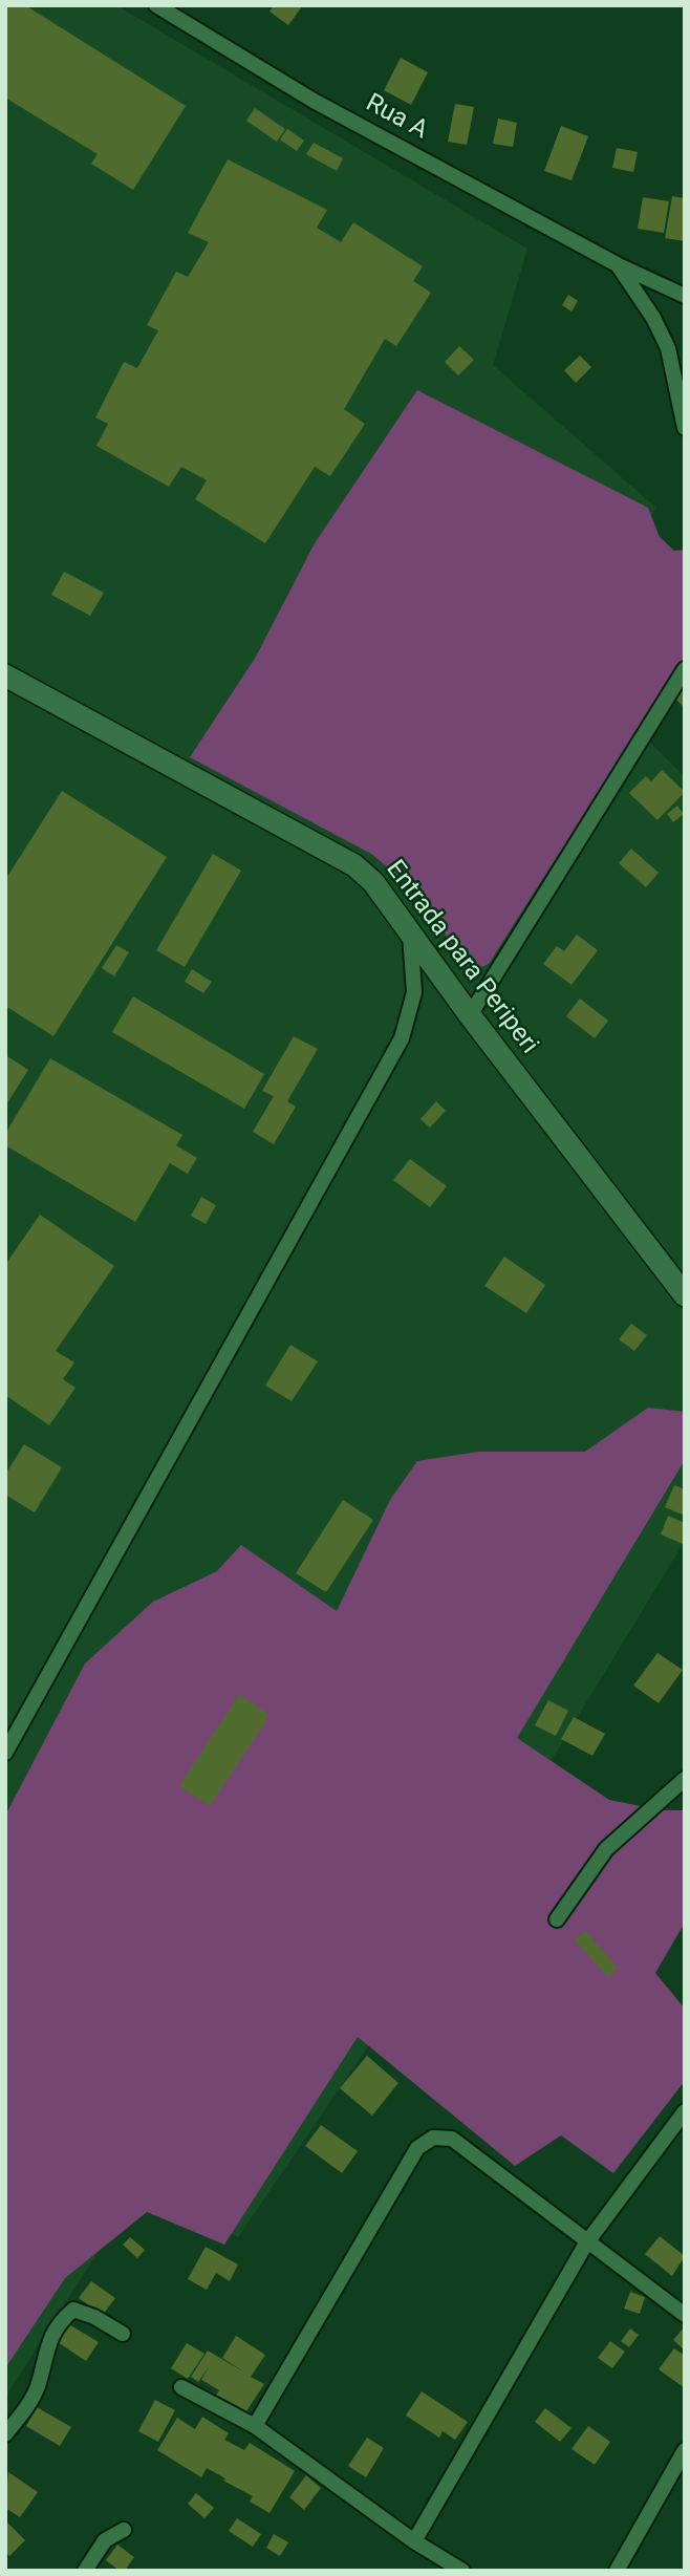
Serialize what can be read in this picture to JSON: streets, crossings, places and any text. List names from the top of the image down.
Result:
{
  "streets": {
    "main road": ["Entrada para Periperi"],
    "street": ["Rua A"]
  }
}
